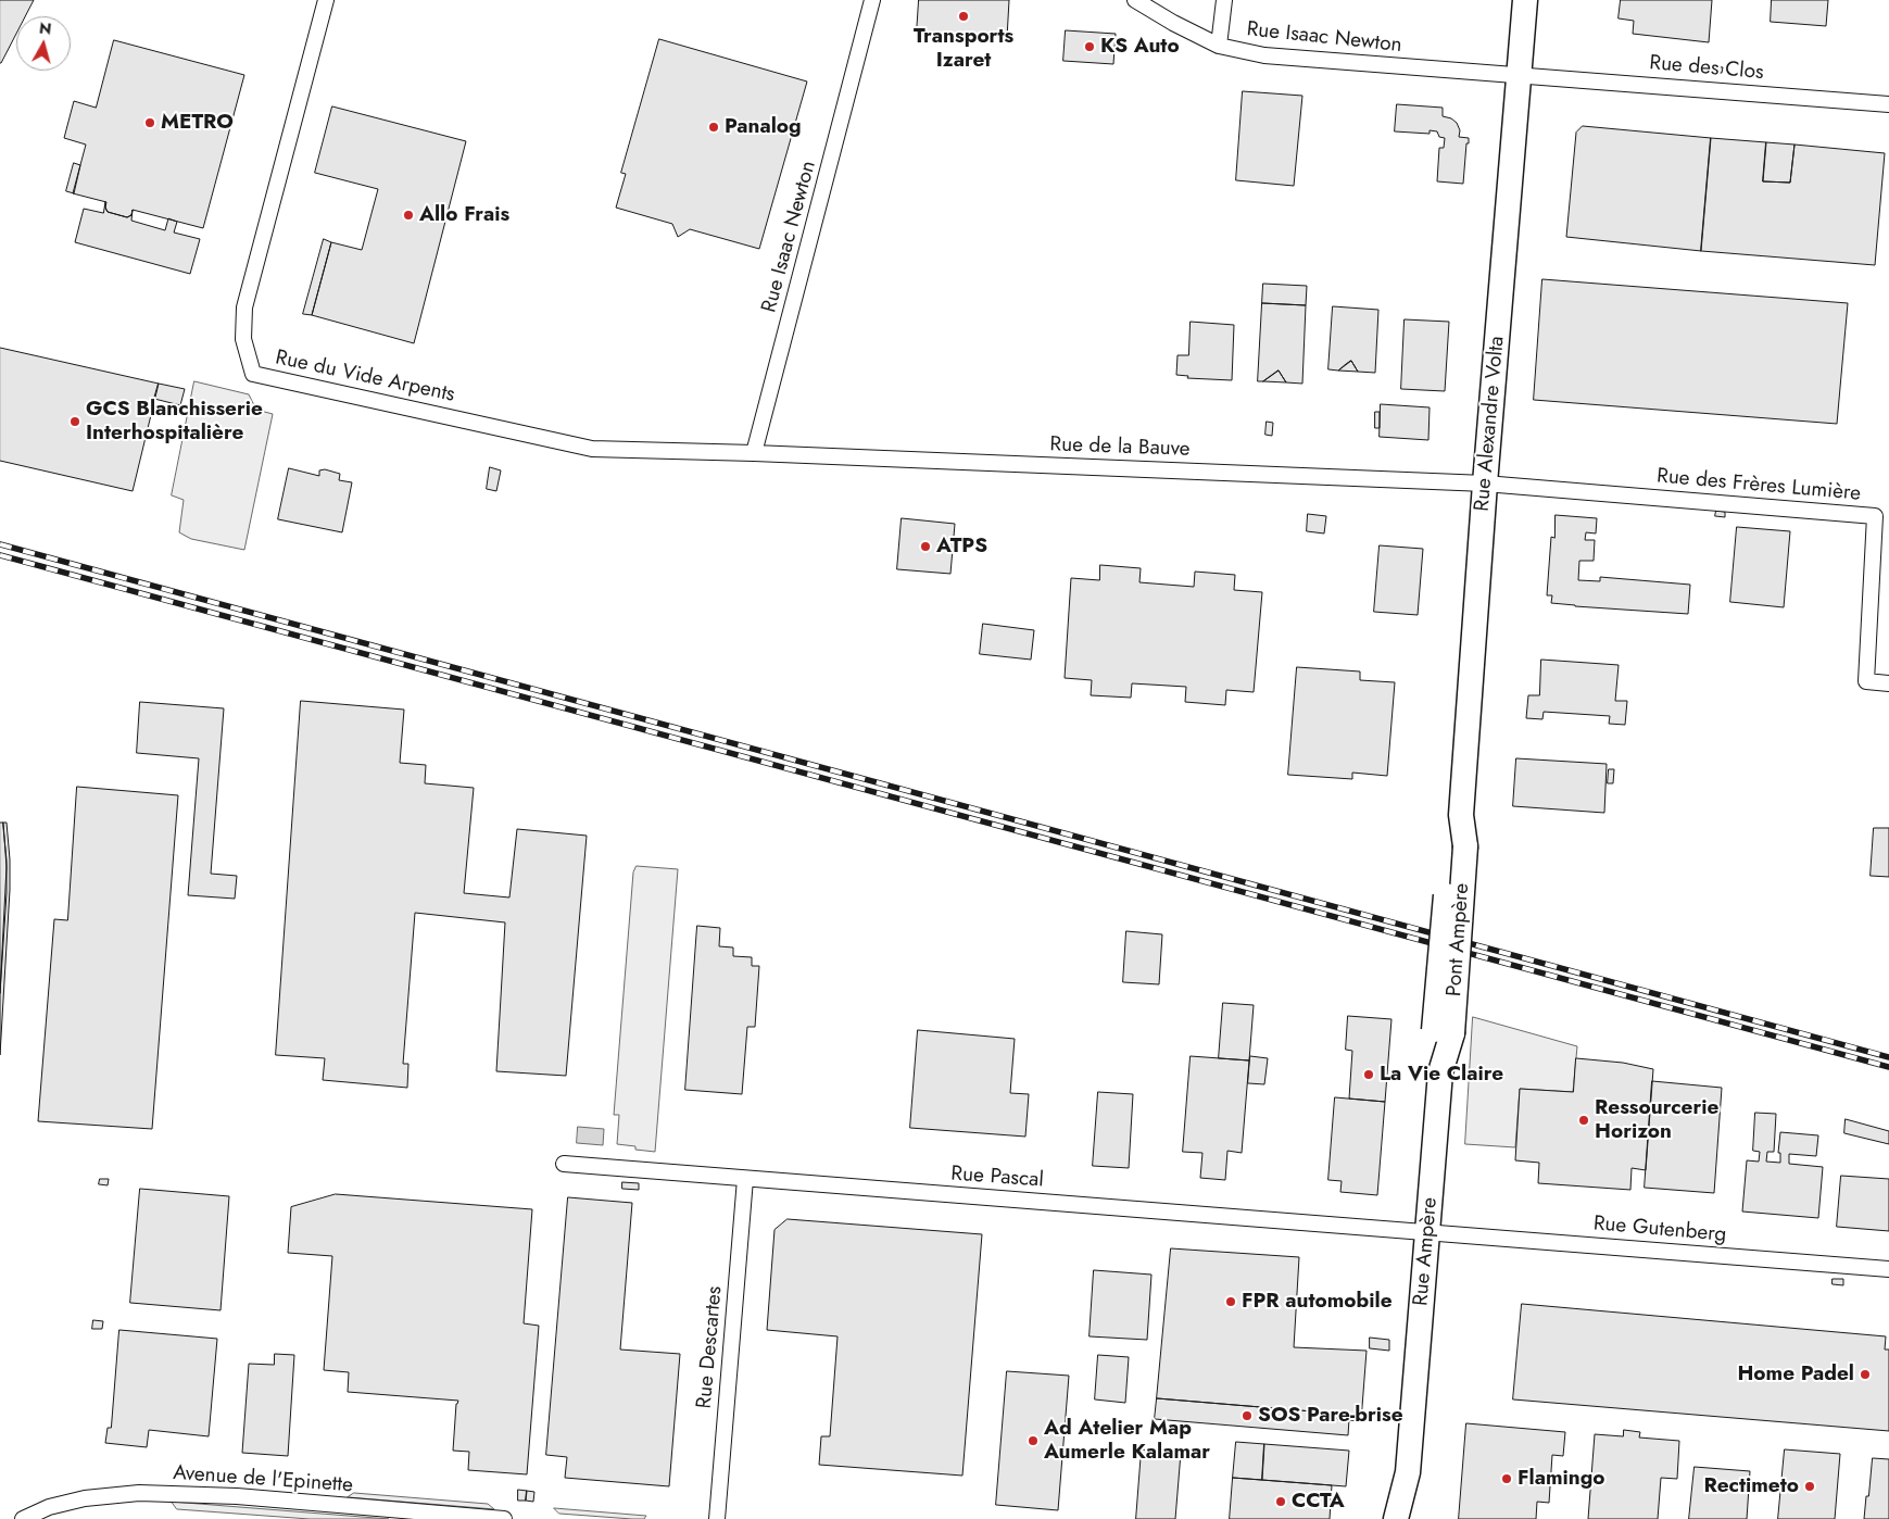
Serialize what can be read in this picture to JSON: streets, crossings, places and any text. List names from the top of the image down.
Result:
{
  "streets": {
    "main road": ["Rue Alexandre Volta", "Pont Ampère", "Rue Ampère"],
    "street": [
      "Rue Isaac Newton",
      "Rue des Clos",
      "Rue du Vide Arpents",
      "Rue de la Bauve",
      "Rue des Frères Lumière",
      "Rue Pascal",
      "Rue Gutenberg",
      "Rue Descartes",
      "Avenue de l'Epinette"
    ]
  },
  "crossings": [
    ["Rue Isaac Newton", "Rue des Clos"],
    ["Rue Isaac Newton", "Rue du Vide Arpents"],
    ["Rue Isaac Newton", "Rue Alexandre Volta"],
    ["Rue Isaac Newton", "Rue de la Bauve"],
    ["Rue des Clos", "Rue Alexandre Volta"],
    ["Rue du Vide Arpents", "Rue de la Bauve"],
    ["Rue Alexandre Volta", "Rue de la Bauve"],
    ["Rue Alexandre Volta", "Rue des Frères Lumière"],
    ["Rue Alexandre Volta", "Pont Ampère"],
    ["Rue de la Bauve", "Rue des Frères Lumière"],
    ["Pont Ampère", "Rue Ampère"],
    ["Rue Pascal", "Rue Gutenberg"],
    ["Rue Pascal", "Rue Ampère"],
    ["Rue Pascal", "Rue Descartes"],
    ["Rue Gutenberg", "Rue Ampère"]
  ],
  "places": [
    "Transports Izaret",
    "KS Auto",
    "METRO",
    "Panalog",
    "Allo Frais",
    "GCS Blanchisserie Interhospitalière",
    "ATPS",
    "La Vie Claire",
    "Ressourcerie Horizon",
    "FPR automobile",
    "Home Padel",
    "SOS Pare-brise",
    "Ad Atelier Map Aumerle Kalamar",
    "Flamingo",
    "Rectimeto",
    "CCTA"
  ],
  "north": "top"
}
